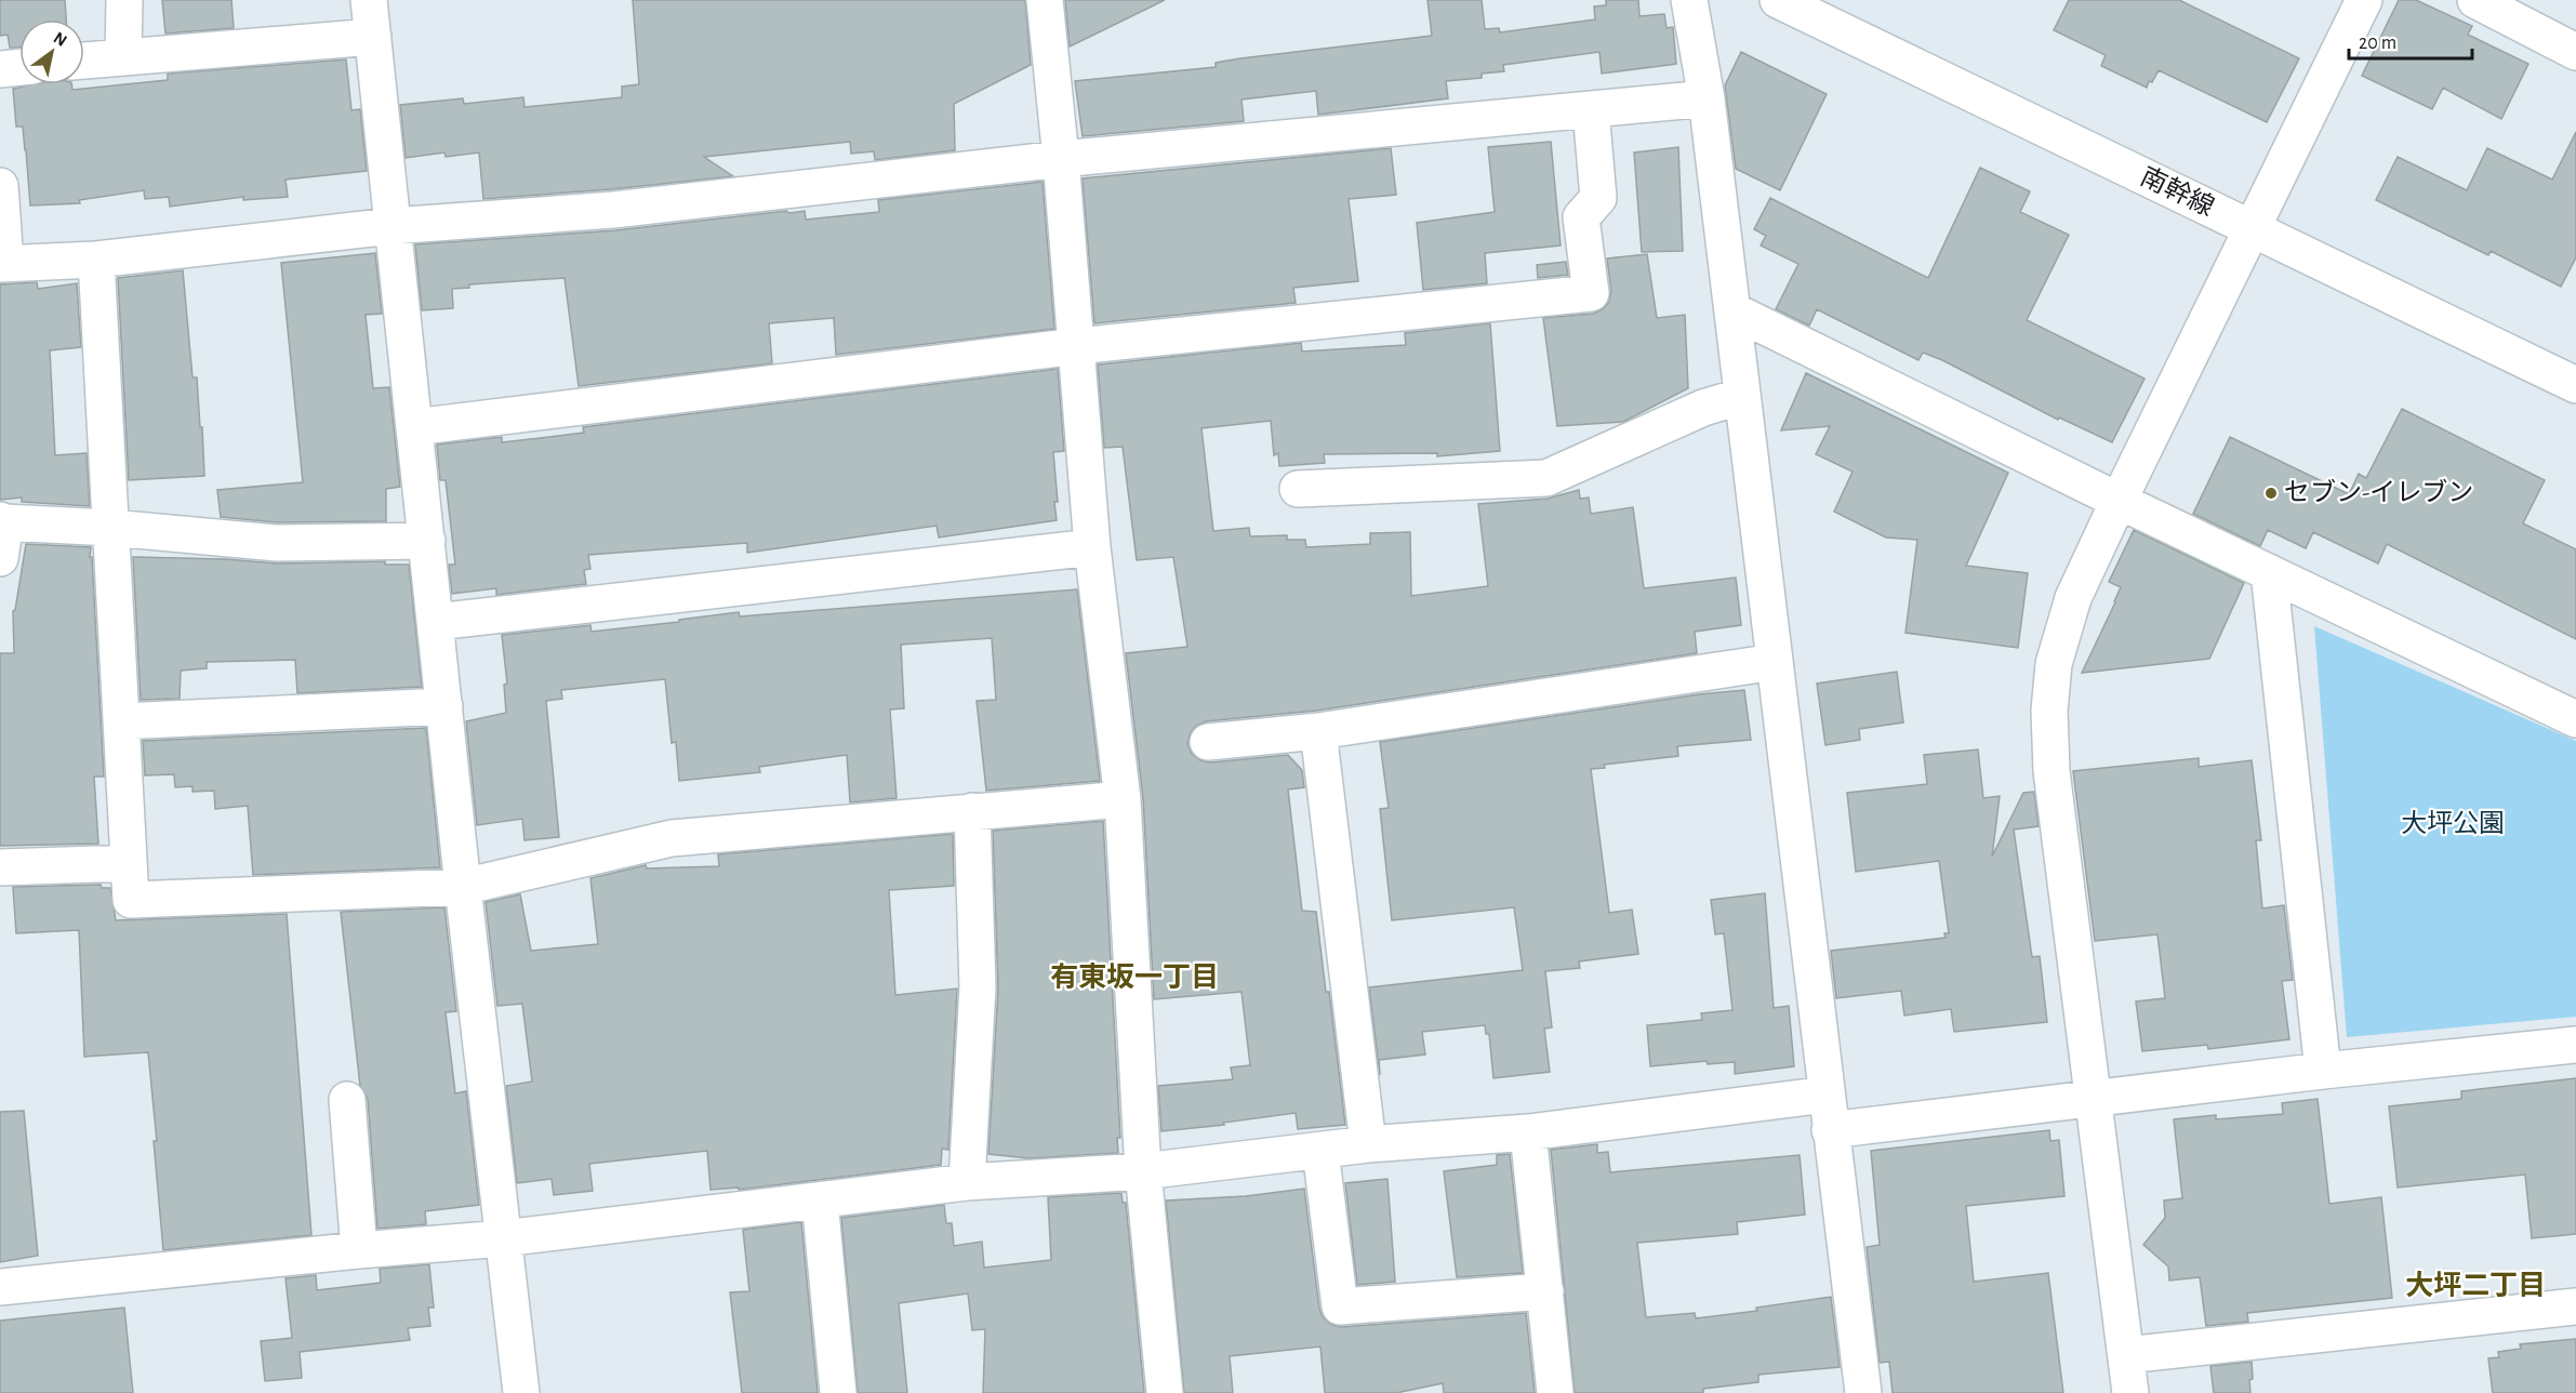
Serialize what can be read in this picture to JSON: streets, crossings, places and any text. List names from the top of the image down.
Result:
{
  "streets": {
    "street": ["南幹線"]
  },
  "districts": ["有東坂一丁目", "大坪二丁目"],
  "parks": ["大坪公園"],
  "places": ["セブン-イレブン"],
  "scale_bar": "20 m",
  "north": "top right"
}
